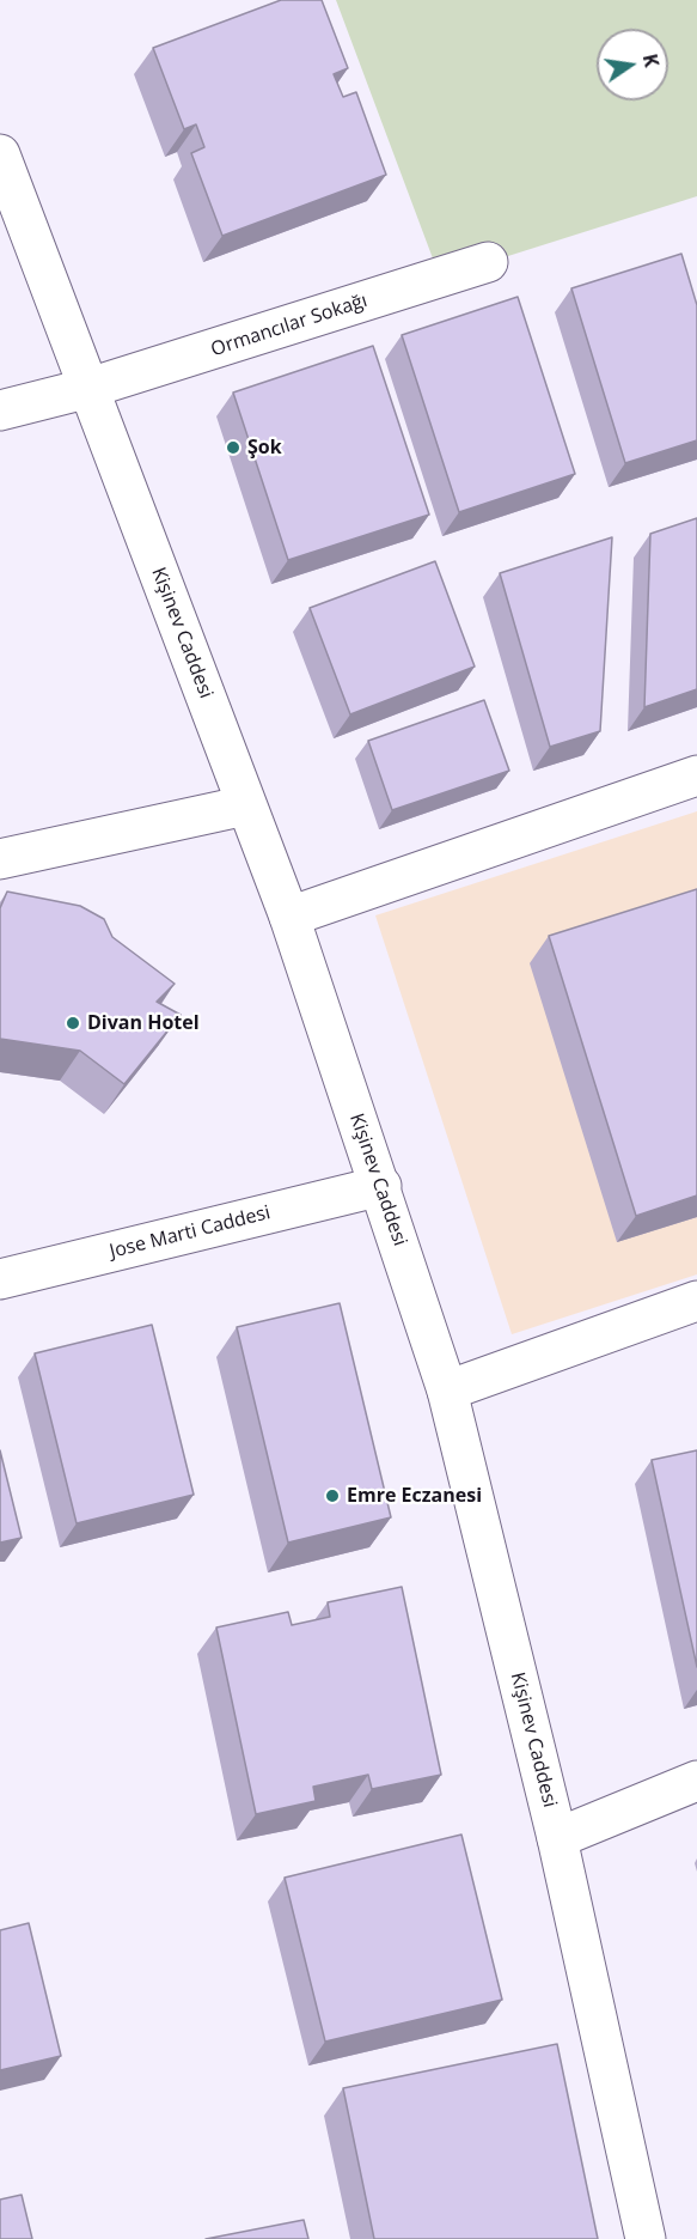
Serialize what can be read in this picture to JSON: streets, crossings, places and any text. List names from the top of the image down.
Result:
{
  "streets": {
    "street": ["Ormancılar Sokağı", "Kişinev Caddesi", "Jose Marti Caddesi"]
  },
  "crossings": [
    ["Ormancılar Sokağı", "Kişinev Caddesi"],
    ["Kişinev Caddesi", "Jose Marti Caddesi"]
  ],
  "places": ["Şok", "Divan Hotel", "Emre Eczanesi"],
  "north": "right"
}
